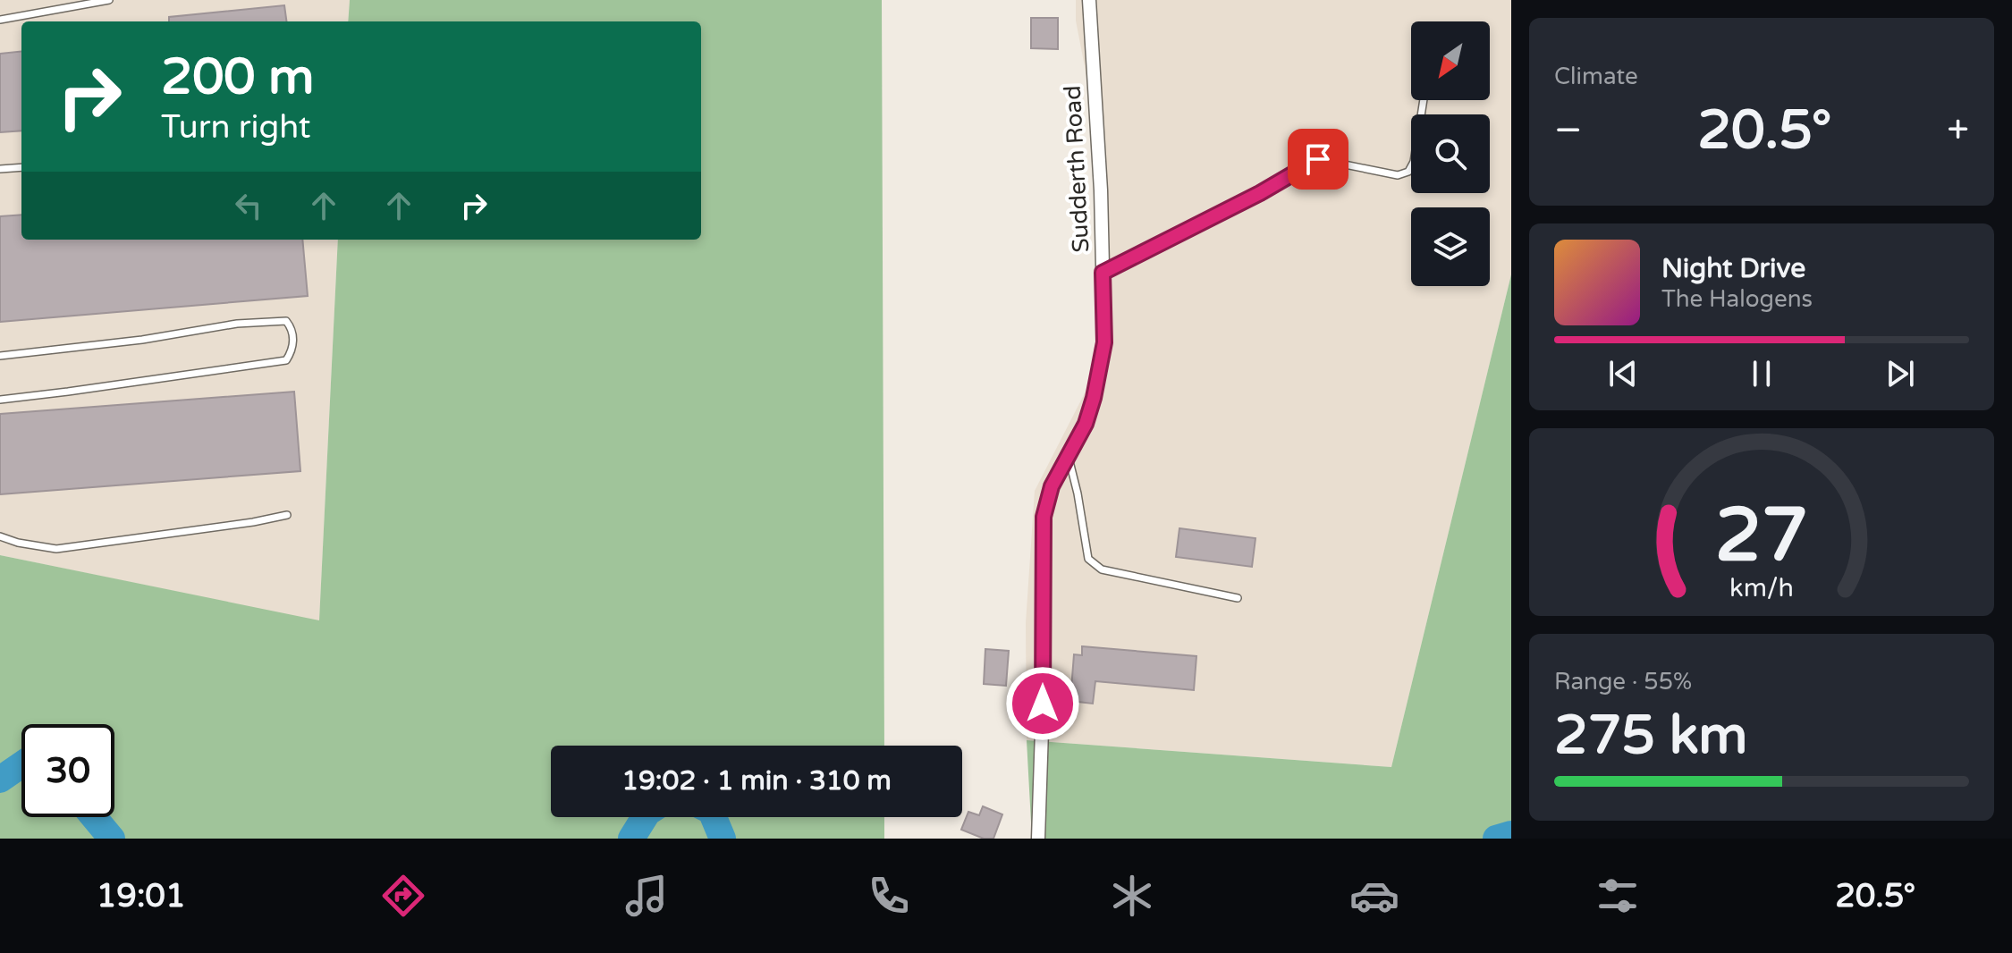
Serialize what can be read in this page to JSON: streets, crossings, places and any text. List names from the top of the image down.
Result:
{
  "streets": {
    "street": ["Sudderth Road"]
  },
  "north": "bottom left",
  "page": {
    "tile": [
      "Climate",
      ["Range · 55%", "275 km"]
    ],
    "turn": ["200 m", "Turn right"],
    "heat": ["−", "20.5°", "+"],
    "song": ["Night Drive", "The Halogens"],
    "limit": "30",
    "trip": "19:02 · 1 min · 310 m",
    "tabs": ["19:01", "20.5°"],
    "gauge": ["27", "km/h"]
  }
}
